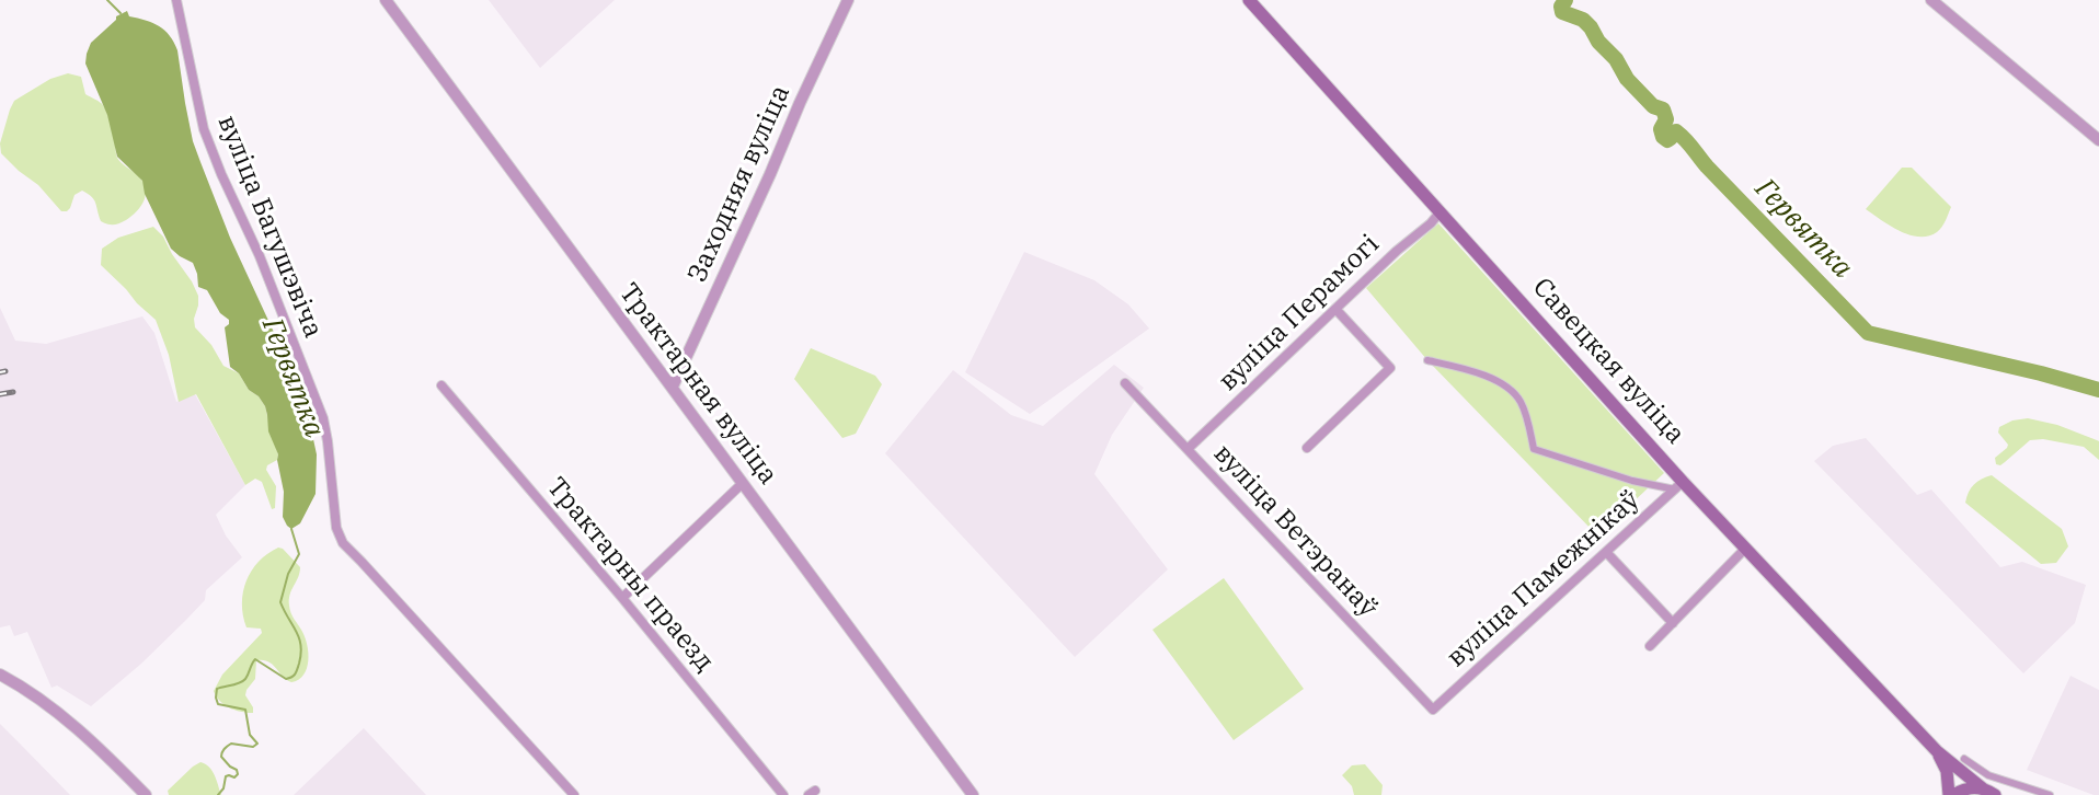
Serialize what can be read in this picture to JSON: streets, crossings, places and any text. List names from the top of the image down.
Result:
{
  "streets": {
    "main road": ["Савецкая вуліца"],
    "street": [
      "Заходняя вуліца",
      "вуліца Багушэвіча",
      "вуліца Перамогі",
      "Трактарная вуліца",
      "вуліца Ветэранаў",
      "Трактарны праезд",
      "вуліца Памежнікаў"
    ]
  },
  "crossings": [
    ["Заходняя вуліца", "Трактарная вуліца"],
    ["вуліца Перамогі", "Савецкая вуліца"],
    ["вуліца Перамогі", "вуліца Ветэранаў"],
    ["Савецкая вуліца", "вуліца Памежнікаў"],
    ["вуліца Ветэранаў", "вуліца Памежнікаў"]
  ],
  "water": ["Гервятка"]
}
